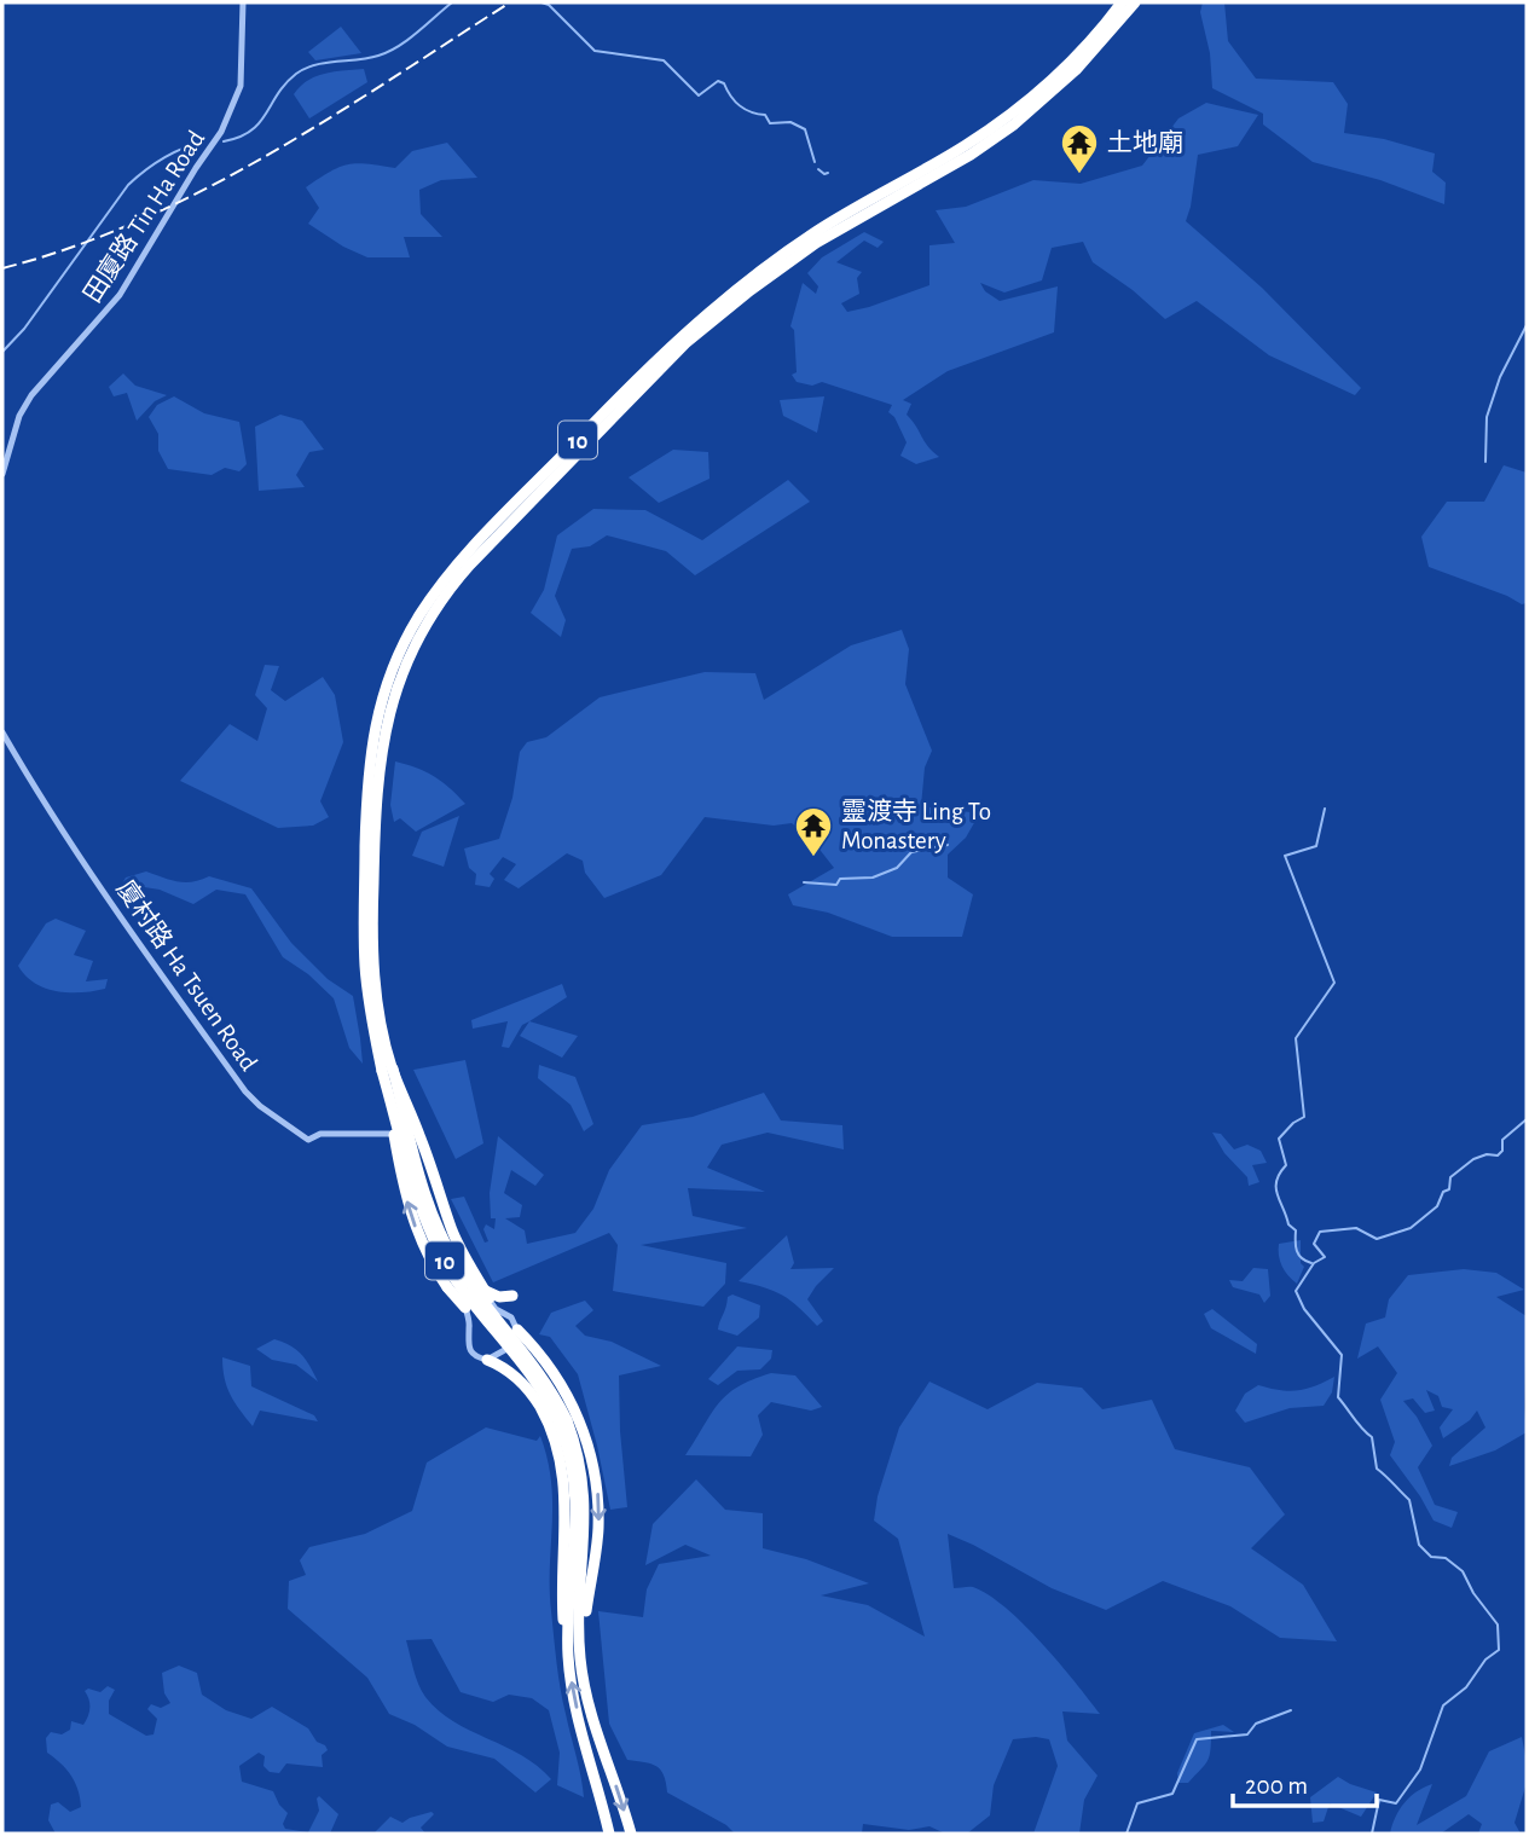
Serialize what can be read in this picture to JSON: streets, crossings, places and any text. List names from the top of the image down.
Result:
{
  "streets": {
    "highway": ["10"],
    "street": ["田廈路 Tin Ha Road", "廈村路 Ha Tsuen Road"]
  },
  "places": {
    "temple": ["土地廟", "靈渡寺 Ling To Monastery"]
  },
  "scale_bar": "200 m"
}
